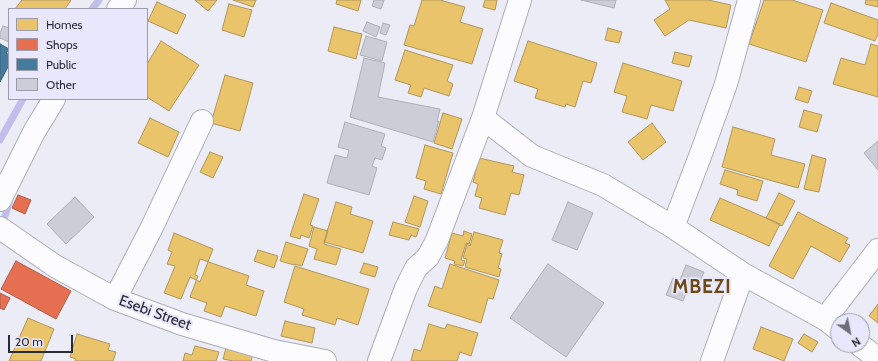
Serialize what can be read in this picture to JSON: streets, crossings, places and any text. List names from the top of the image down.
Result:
{
  "streets": {
    "street": ["Esebi Street"]
  },
  "districts": ["MBEZI"],
  "legend": [
    "Homes",
    "Shops",
    "Public",
    "Other"
  ],
  "scale_bar": "20 m",
  "north": "bottom right"
}
